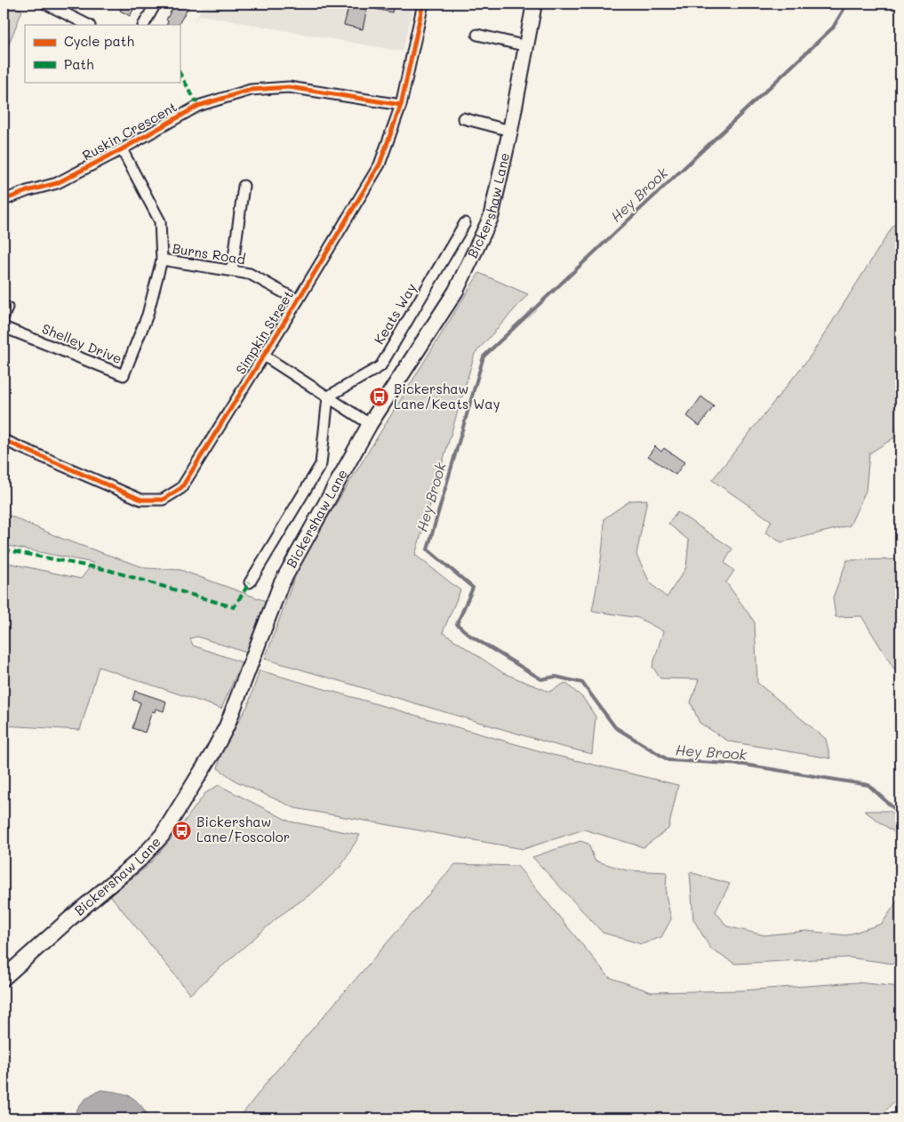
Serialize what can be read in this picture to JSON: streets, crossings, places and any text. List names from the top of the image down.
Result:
{
  "streets": {
    "main road": ["Bickershaw Lane"],
    "street": [
      "Ruskin Crescent",
      "Burns Road",
      "Keats Way",
      "Simpkin Street",
      "Shelley Drive"
    ]
  },
  "crossings": [
    ["Ruskin Crescent", "Simpkin Street"],
    ["Ruskin Crescent", "Shelley Drive"],
    ["Burns Road", "Simpkin Street"],
    ["Burns Road", "Shelley Drive"]
  ],
  "water": ["Hey Brook"],
  "places": {
    "bus stop": ["Bickershaw Lane/Keats Way", "Bickershaw Lane/Foscolor"]
  },
  "legend": ["Cycle path", "Path"]
}
